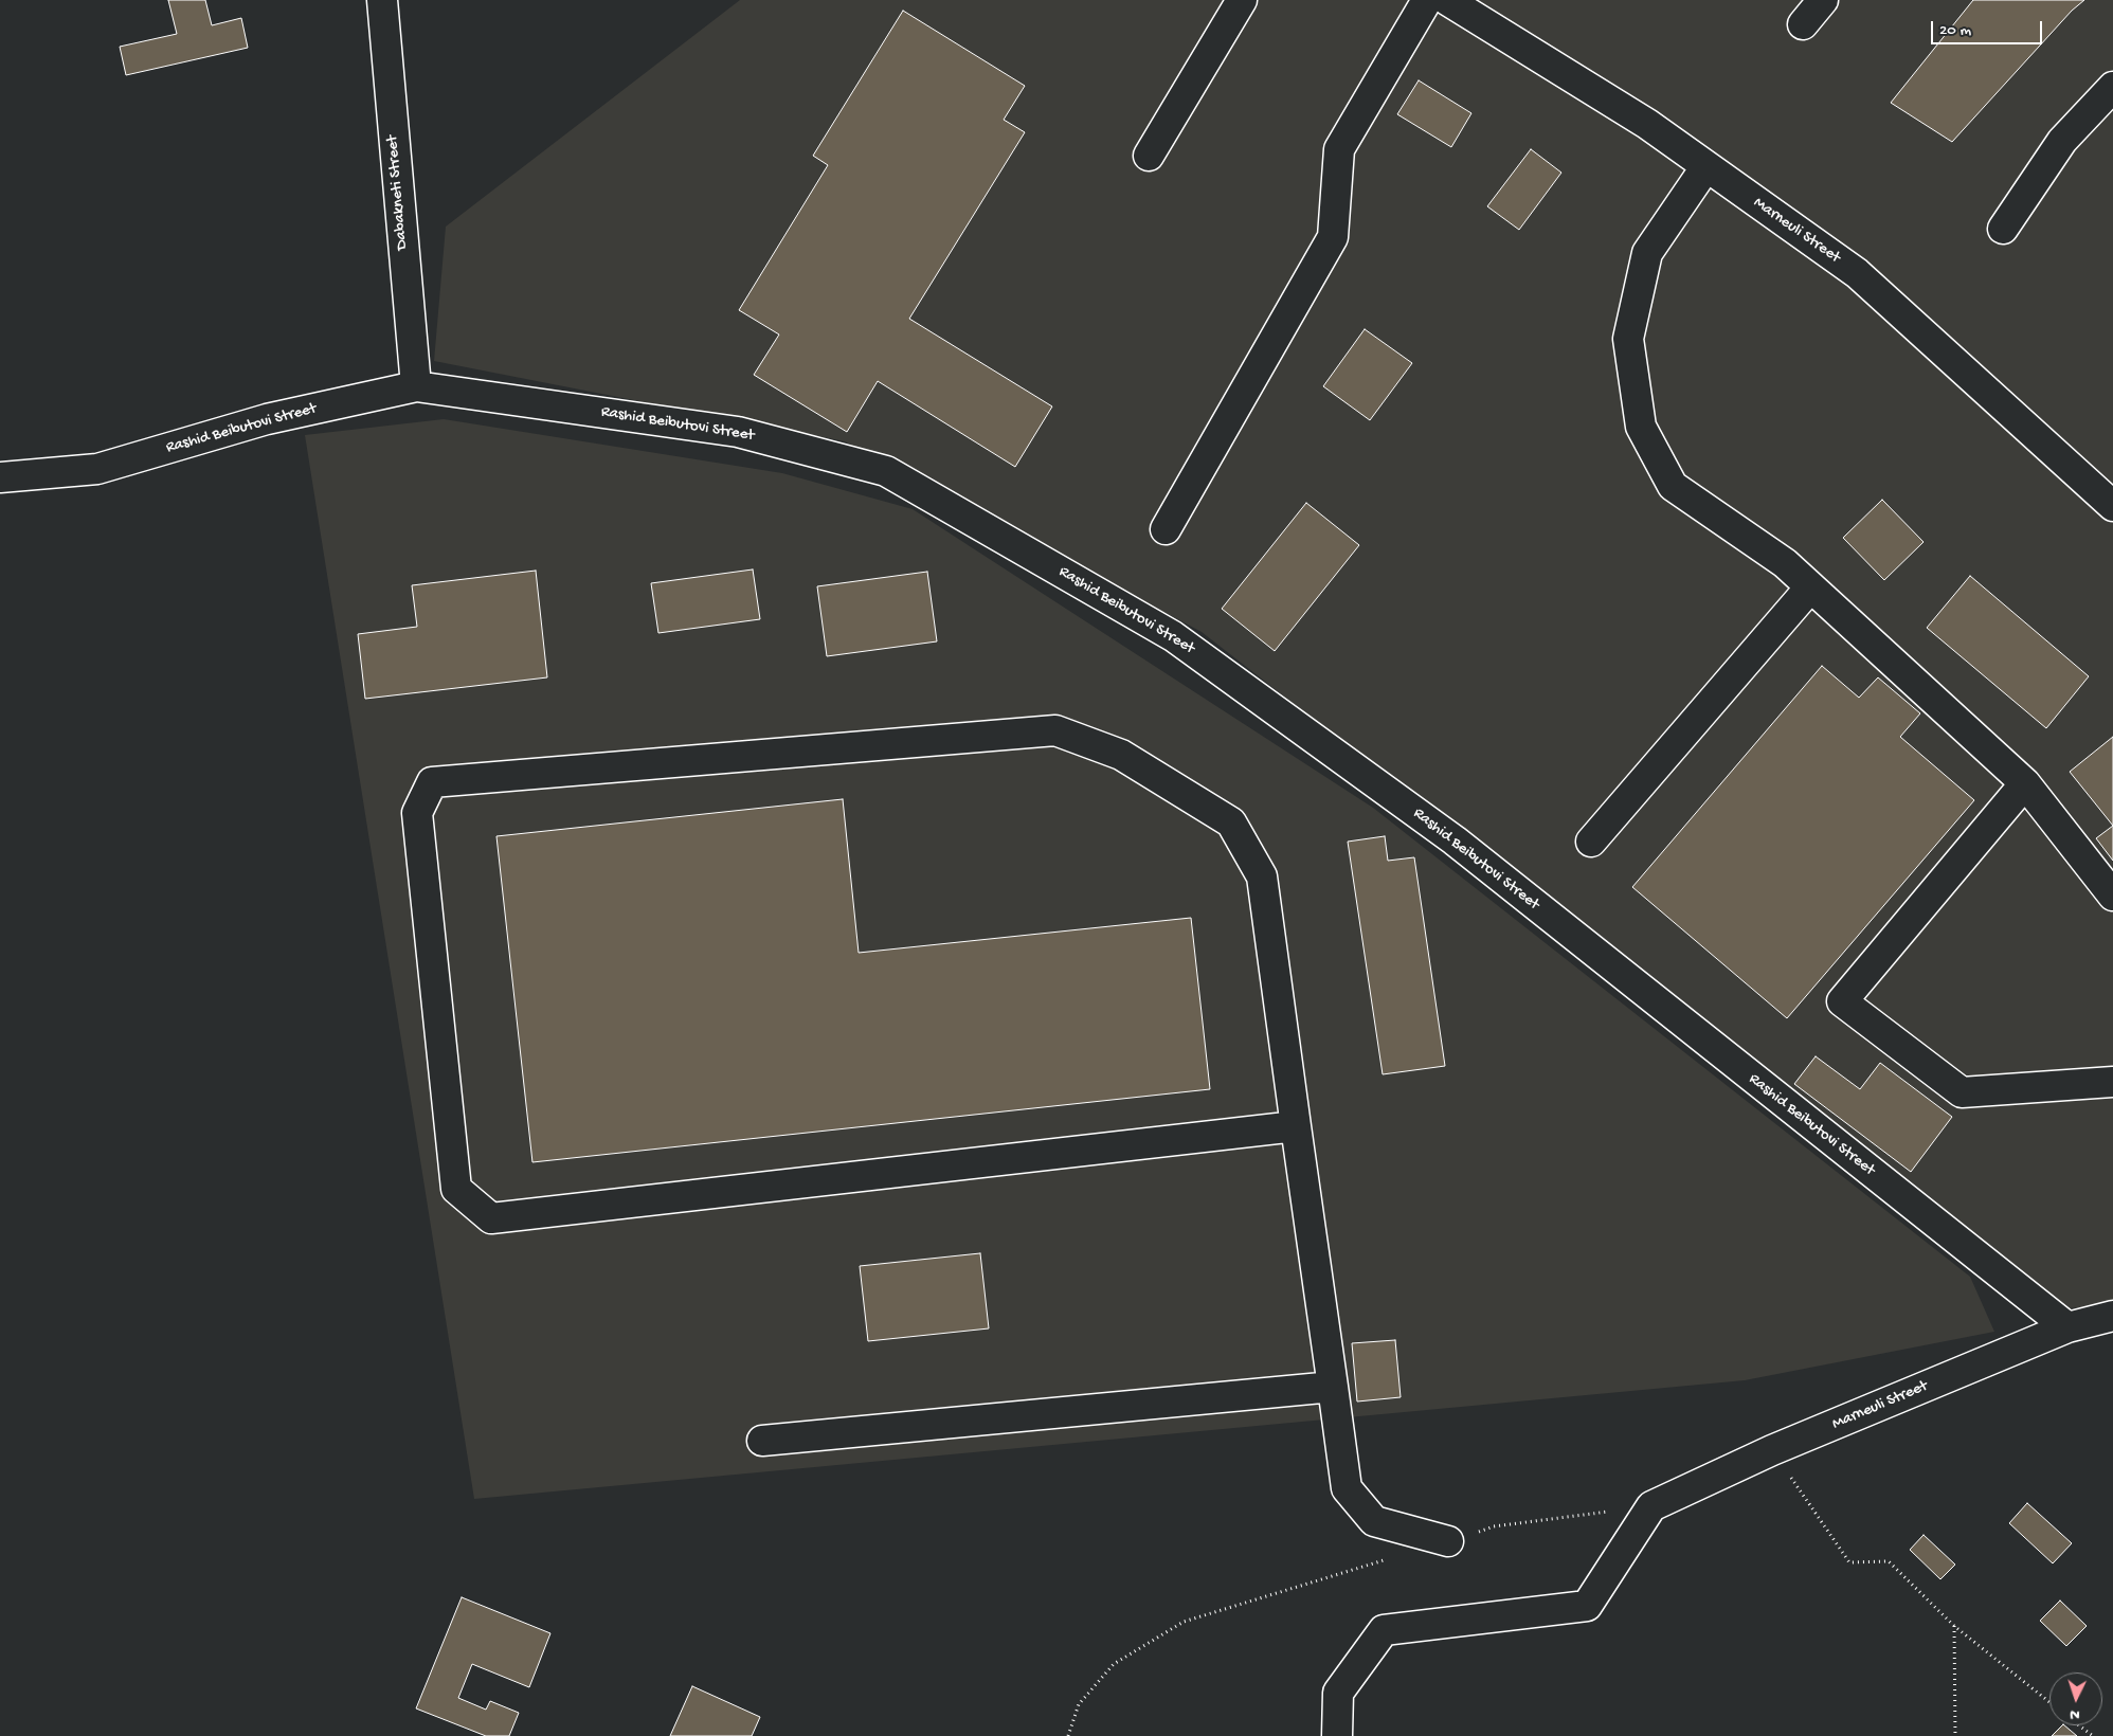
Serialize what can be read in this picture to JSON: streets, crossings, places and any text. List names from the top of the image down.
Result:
{
  "streets": {
    "street": ["Dabakneti Street", "Marneuli Street", "Rashid Beibutovi Street"]
  },
  "crossings": [
    ["Dabakneti Street", "Rashid Beibutovi Street"],
    ["Marneuli Street", "Rashid Beibutovi Street"]
  ],
  "scale_bar": "20 m",
  "north": "bottom"
}
